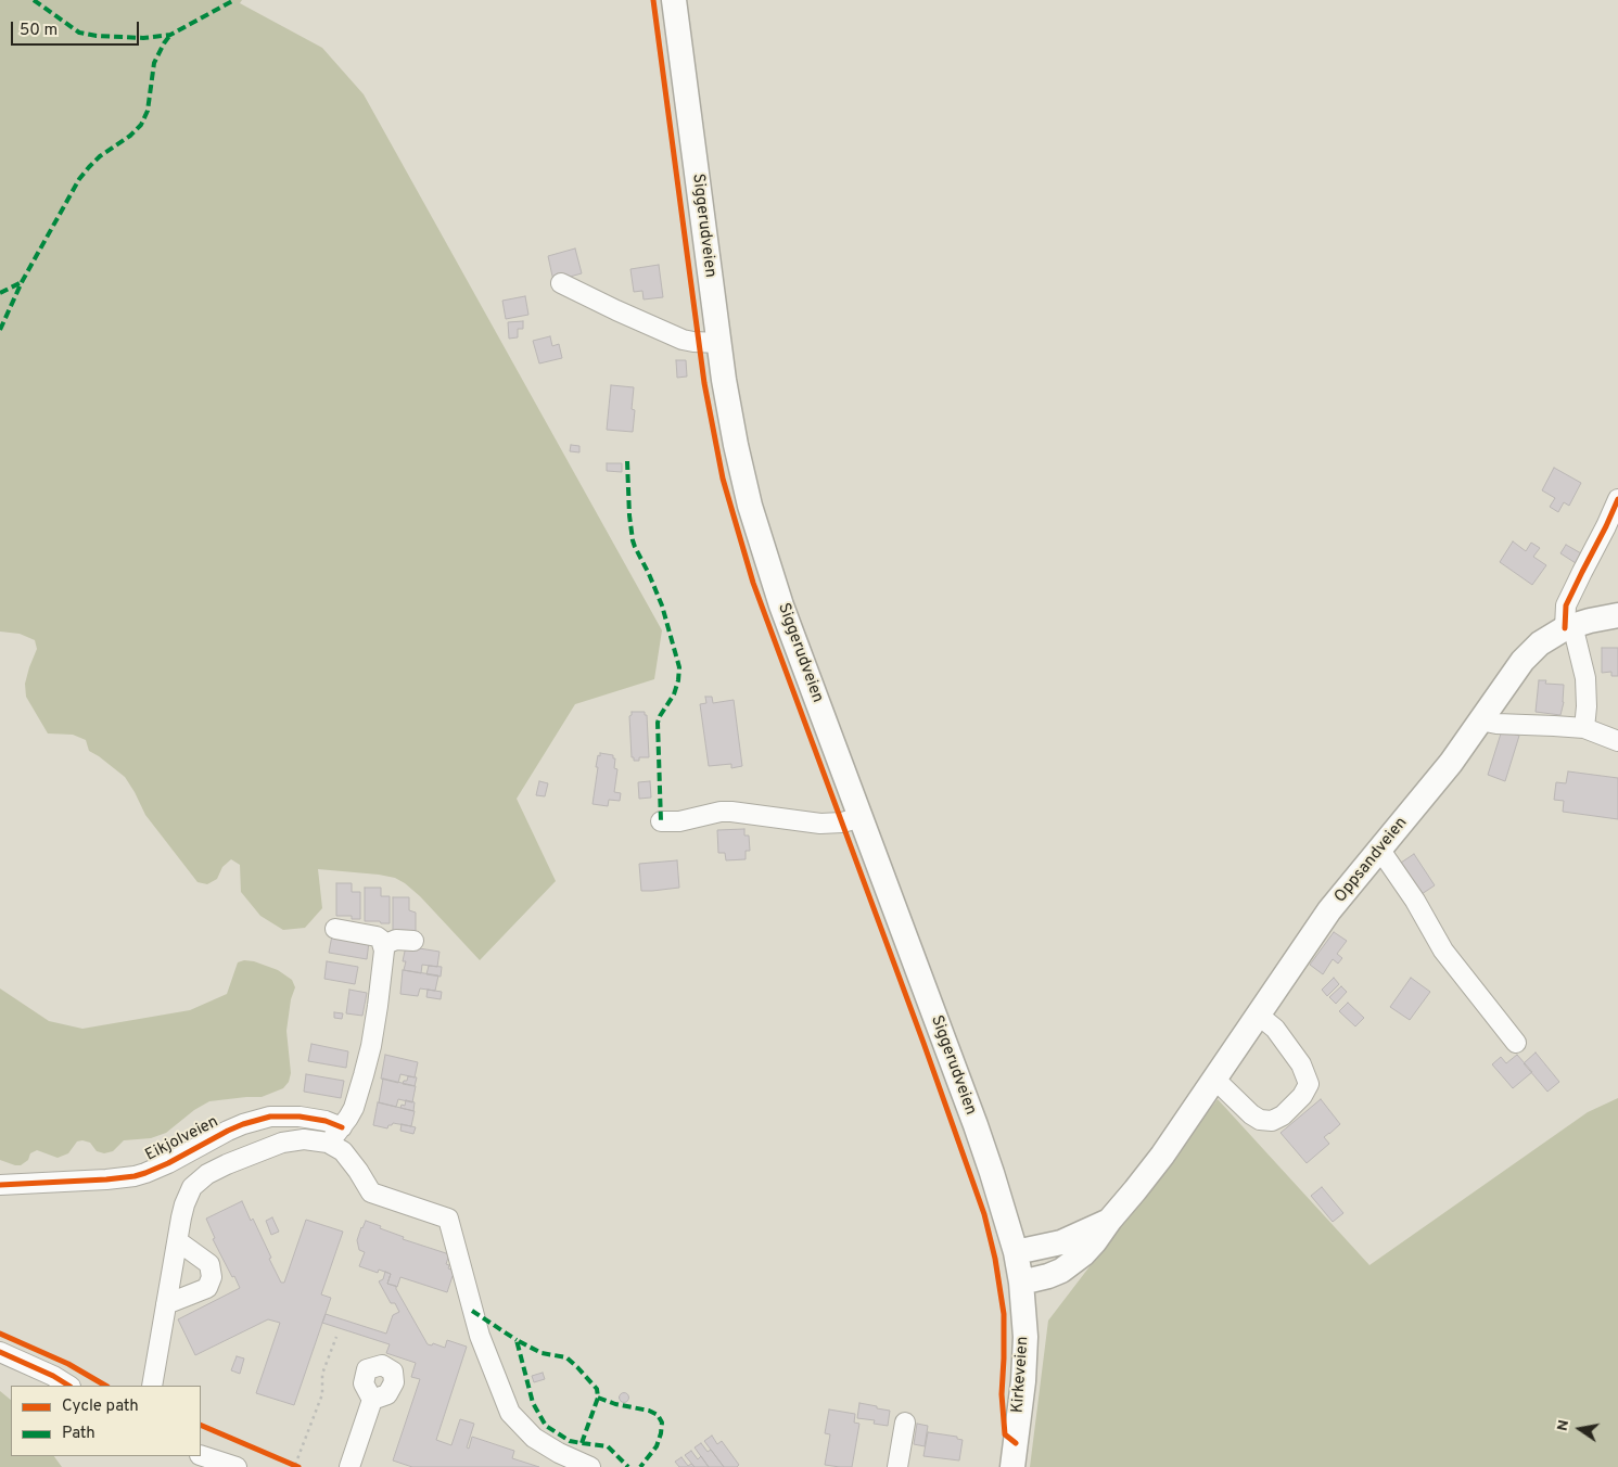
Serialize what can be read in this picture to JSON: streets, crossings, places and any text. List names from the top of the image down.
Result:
{
  "streets": {
    "main road": ["Siggerudveien", "Oppsandveien", "Kirkeveien"],
    "street": ["Eikjolveien"]
  },
  "crossings": [
    ["Siggerudveien", "Oppsandveien"],
    ["Siggerudveien", "Kirkeveien"],
    ["Oppsandveien", "Kirkeveien"]
  ],
  "legend": ["Cycle path", "Path"],
  "scale_bar": "50 m",
  "north": "left"
}
